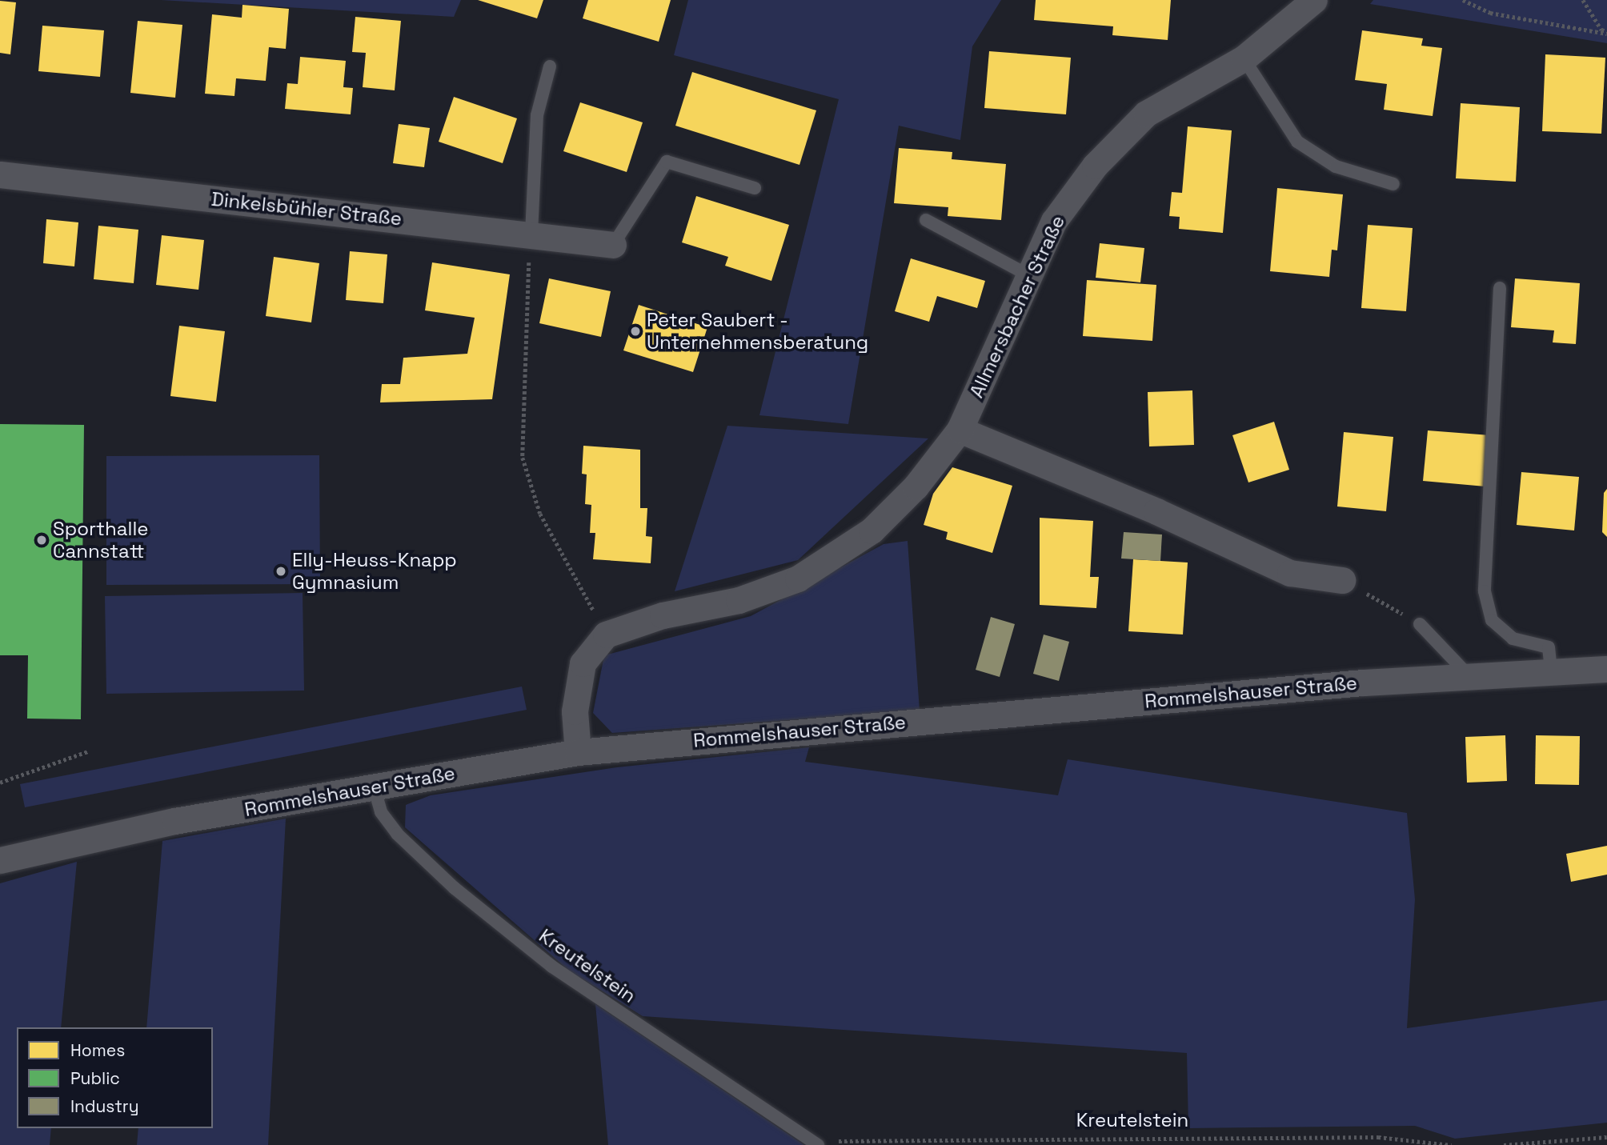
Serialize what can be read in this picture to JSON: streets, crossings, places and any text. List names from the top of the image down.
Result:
{
  "streets": {
    "street": ["Dinkelsbühler Straße", "Allmersbacher Straße", "Rommelshauser Straße"],
    "lane": ["Kreutelstein"]
  },
  "crossings": [
    ["Rommelshauser Straße", "Kreutelstein"]
  ],
  "places": ["Peter Saubert - Unternehmensberatung", "Sporthalle Cannstatt", "Elly-Heuss-Knapp Gymnasium"],
  "legend": ["Homes", "Public", "Industry"]
}
